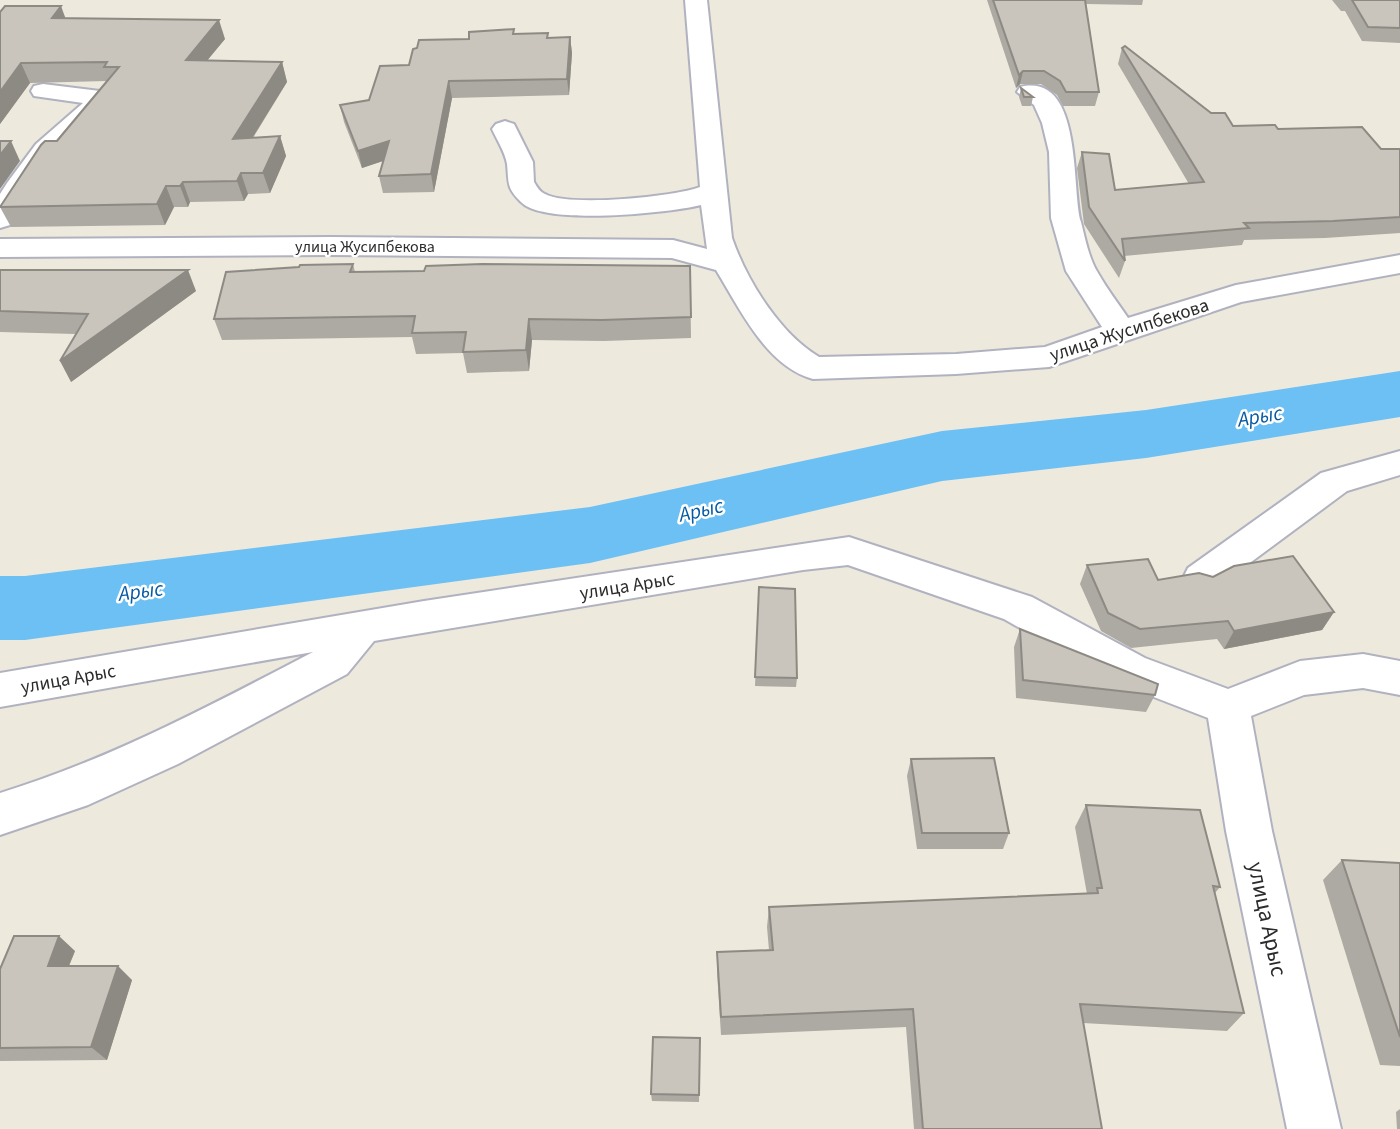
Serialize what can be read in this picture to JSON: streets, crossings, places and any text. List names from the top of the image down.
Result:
{
  "streets": {
    "street": ["улица Жусипбекова", "улица Арыс"]
  },
  "water": ["Арыс"]
}
